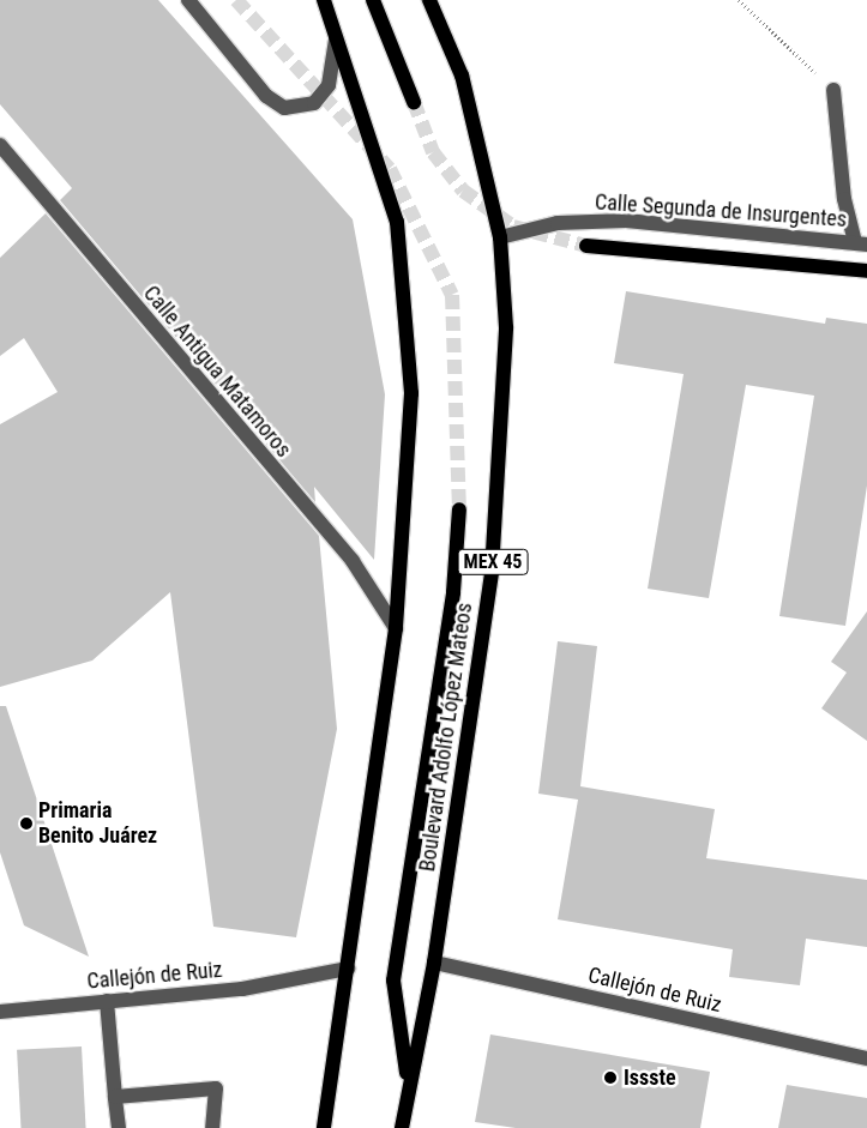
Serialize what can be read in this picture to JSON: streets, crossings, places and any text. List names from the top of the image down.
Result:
{
  "streets": {
    "main road": ["MEX 45", "Boulevard Adolfo López Mateos"],
    "street": ["Calle Segunda de Insurgentes", "Calle Antigua Matamoros", "Callejón de Ruiz"]
  },
  "crossings": [
    ["Calle Segunda de Insurgentes", "Boulevard Adolfo López Mateos"],
    ["Boulevard Adolfo López Mateos", "Callejón de Ruiz"]
  ],
  "places": ["Primaria Benito Juárez", "Issste"]
}
